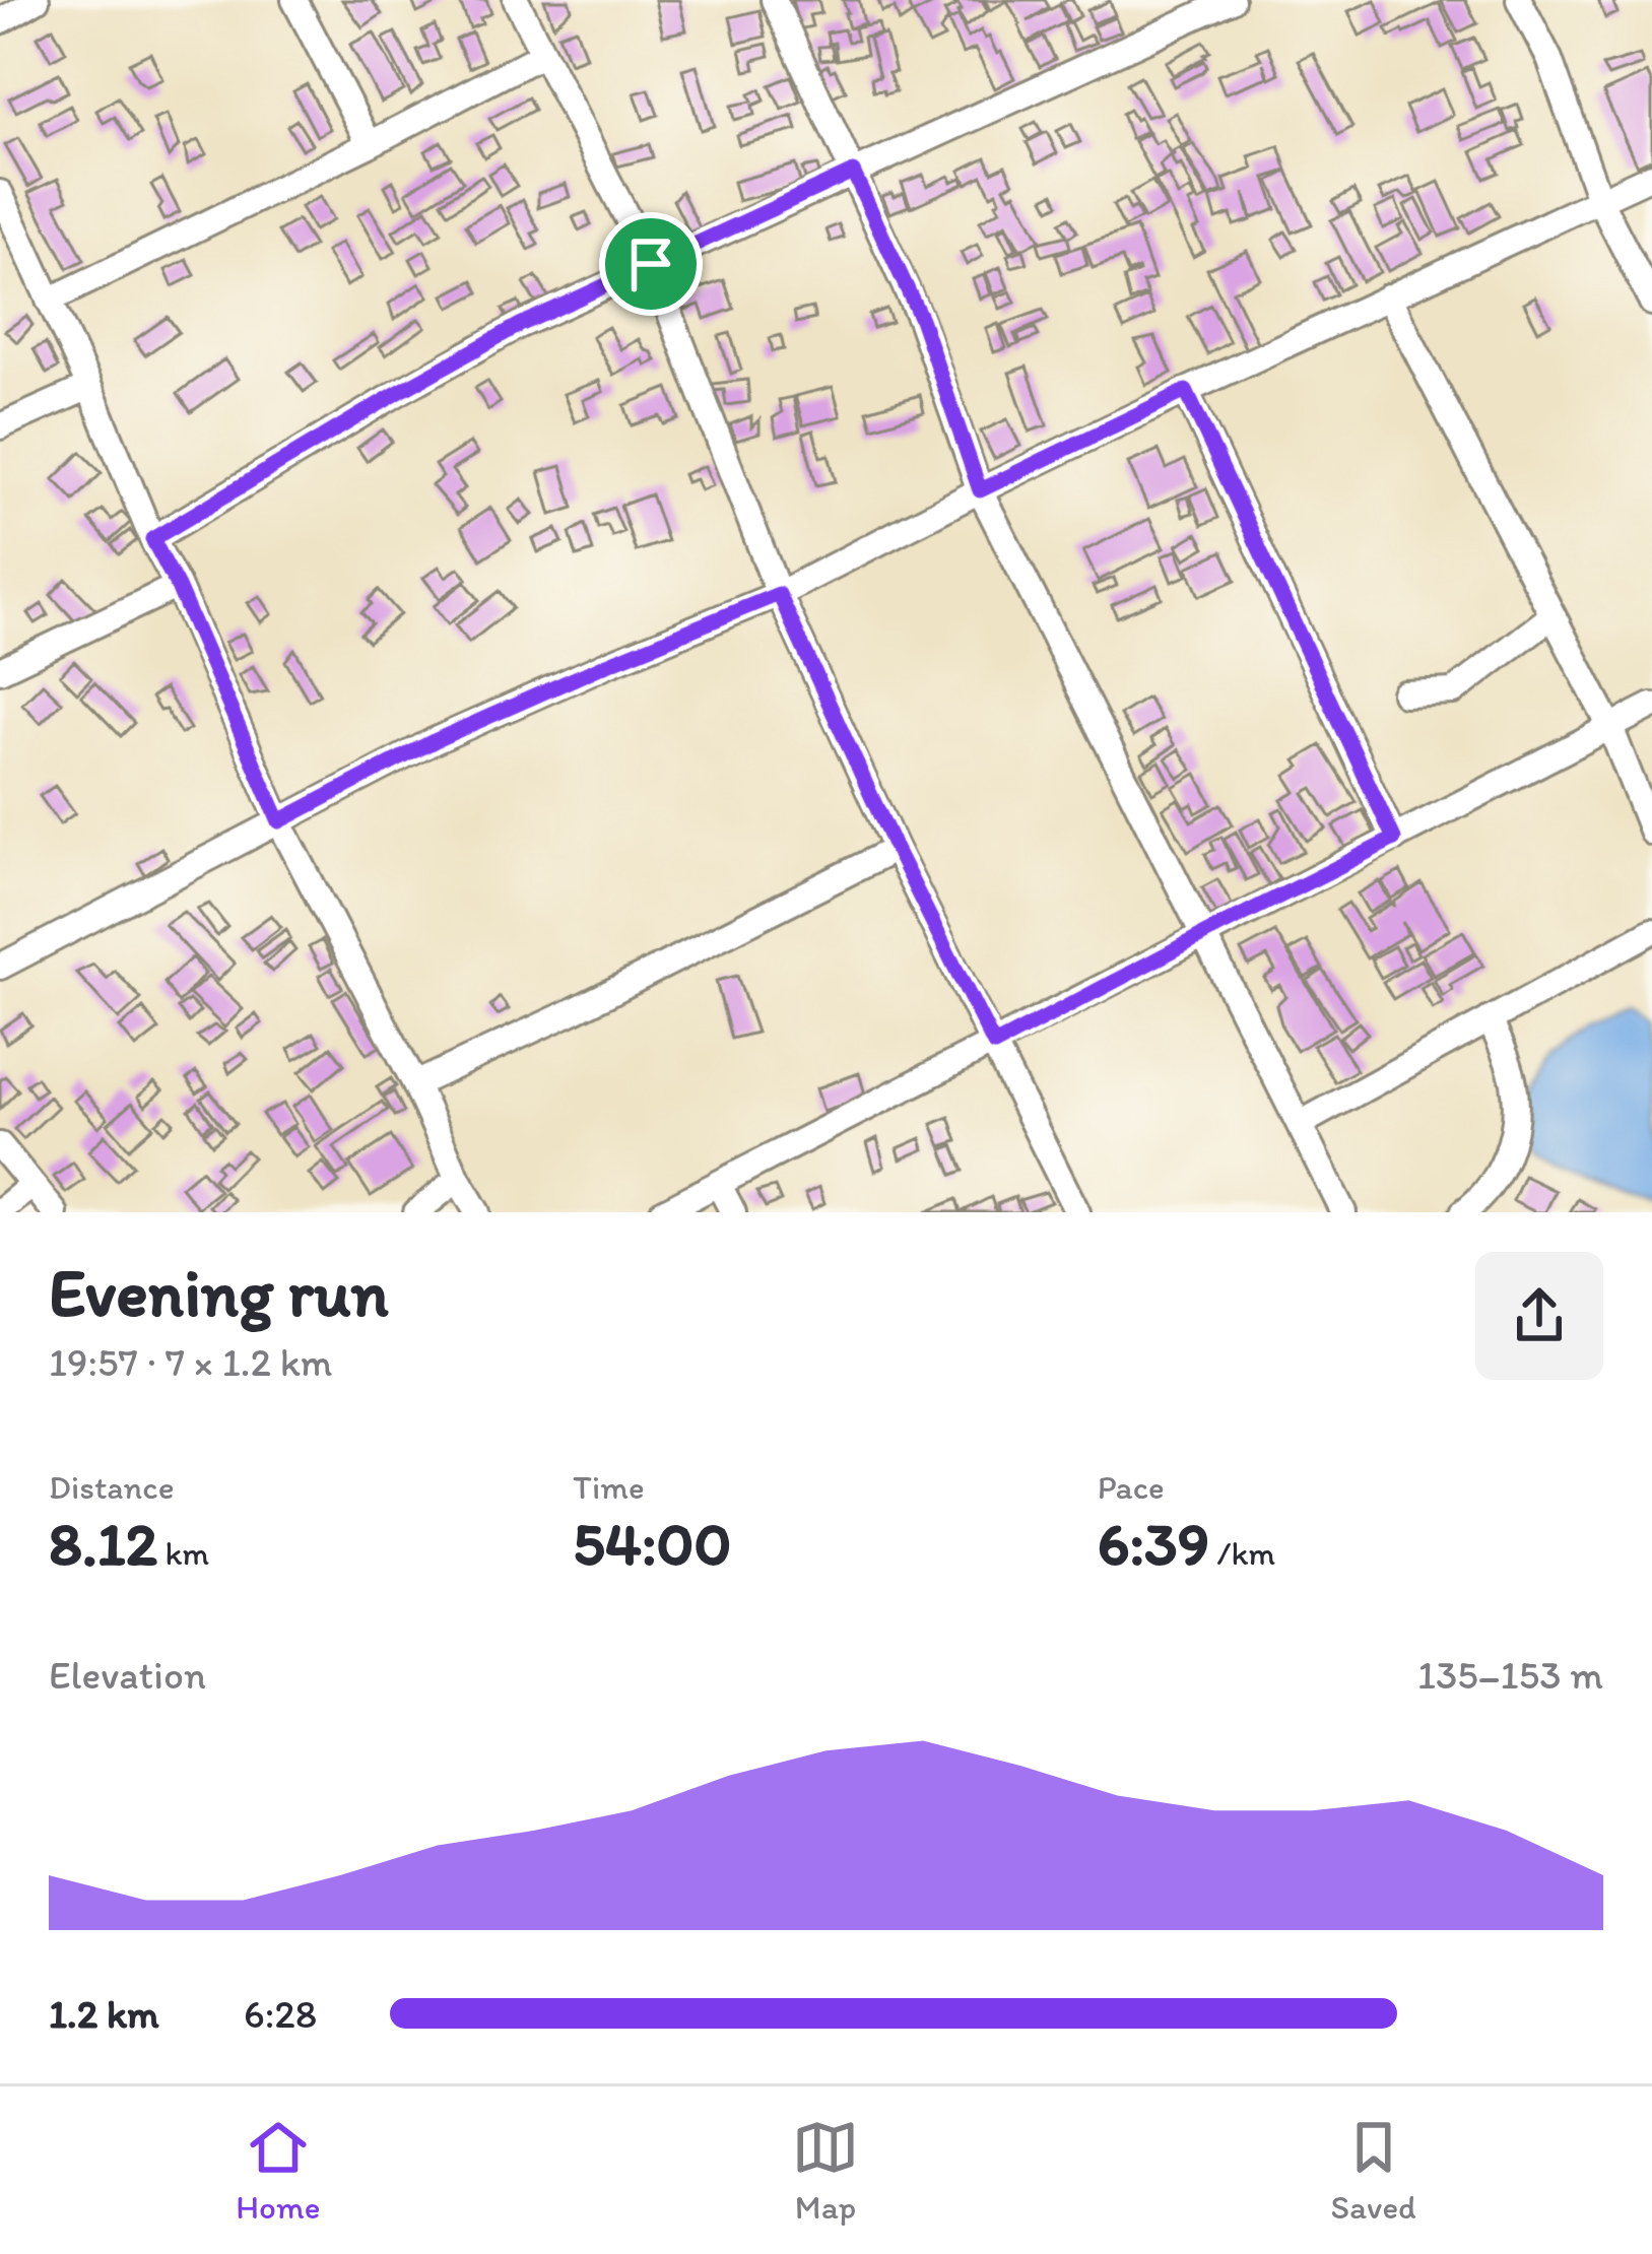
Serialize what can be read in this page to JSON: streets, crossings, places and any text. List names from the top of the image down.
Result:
{
  "page": {
    "heading": ["Evening run", "19:57 · 7 × 1.2 km"],
    "stats": [
      ["Distance", "8.12 km"],
      ["Time", "54:00"],
      ["Pace", "6:39 /km"]
    ],
    "chart": ["Elevation", "135–153 m"],
    "list": [
      {
        "name": "1.2 km",
        "note": "6:28"
      }
    ],
    "tabs": ["Home", "Map", "Saved"]
  }
}
